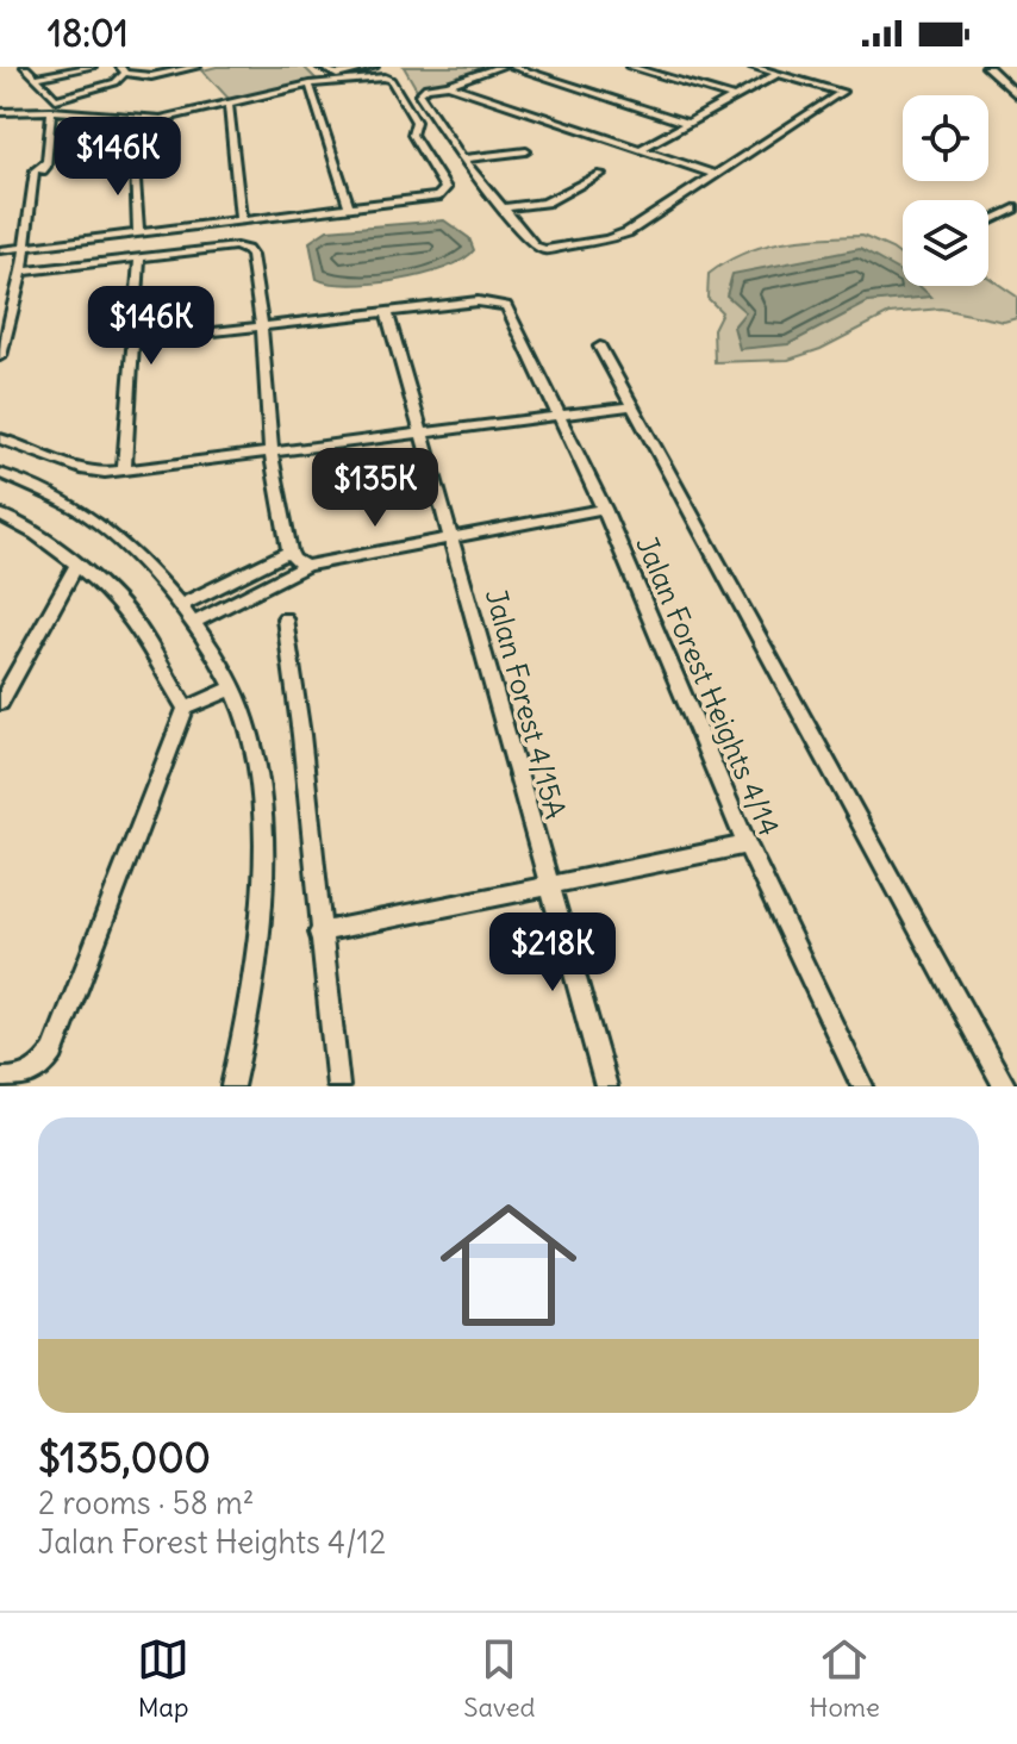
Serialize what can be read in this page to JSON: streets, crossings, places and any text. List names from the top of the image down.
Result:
{
  "streets": {
    "street": ["Jalan Forest Heights 4/14", "Jalan Forest 4/15A"]
  },
  "crossings": [
    ["Jalan Forest Heights 4/14", "Jalan Forest 4/15A"]
  ],
  "page": {
    "status": "18:01",
    "price": [
      "$146K",
      "$146K",
      "$135K",
      "$218K"
    ],
    "list": [
      {
        "name": "$135,000",
        "note": "2 rooms · 58 m² · Jalan Forest Heights 4/12"
      }
    ],
    "tabs": ["Map", "Saved", "Home"]
  }
}
